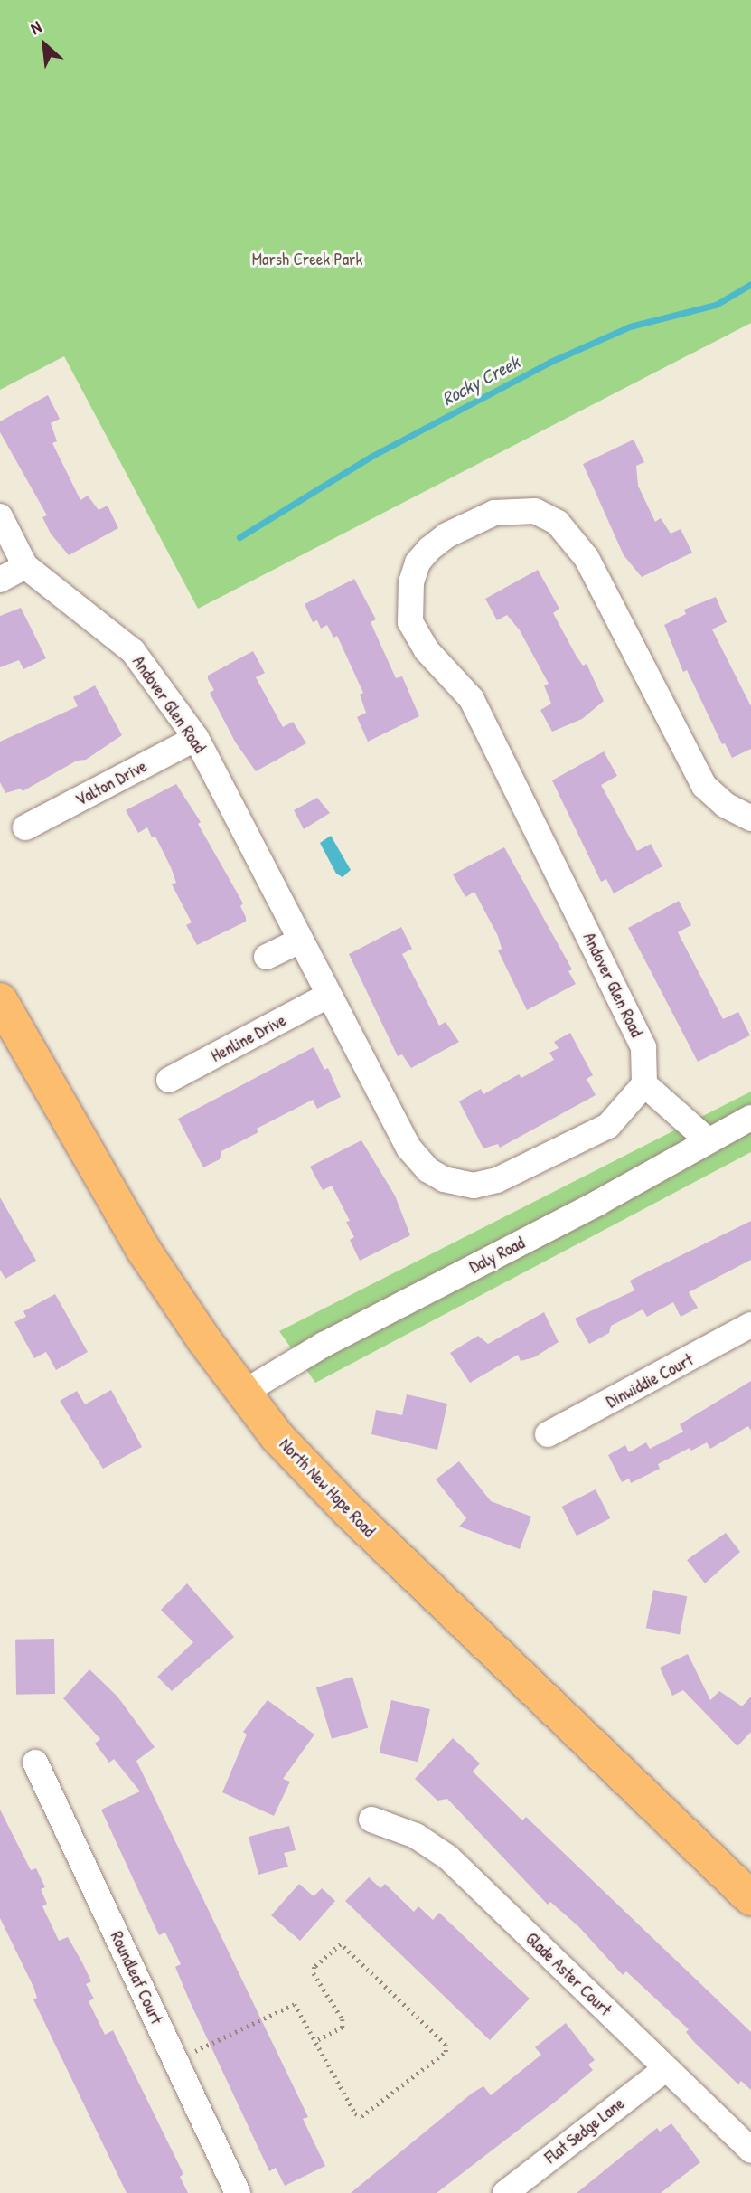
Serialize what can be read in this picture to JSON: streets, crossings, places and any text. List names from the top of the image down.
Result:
{
  "streets": {
    "main road": ["North New Hope Road"],
    "street": [
      "Andover Glen Road",
      "Valton Drive",
      "Henline Drive",
      "Daly Road",
      "Dinwiddie Court",
      "Glade Aster Court",
      "Roundleaf Court",
      "Flat Sedge Lane"
    ]
  },
  "crossings": [
    ["Andover Glen Road", "Valton Drive"],
    ["Andover Glen Road", "Henline Drive"],
    ["Daly Road", "North New Hope Road"],
    ["Glade Aster Court", "Flat Sedge Lane"]
  ],
  "water": ["Rocky Creek"],
  "parks": ["Marsh Creek Park"],
  "north": "top left"
}
